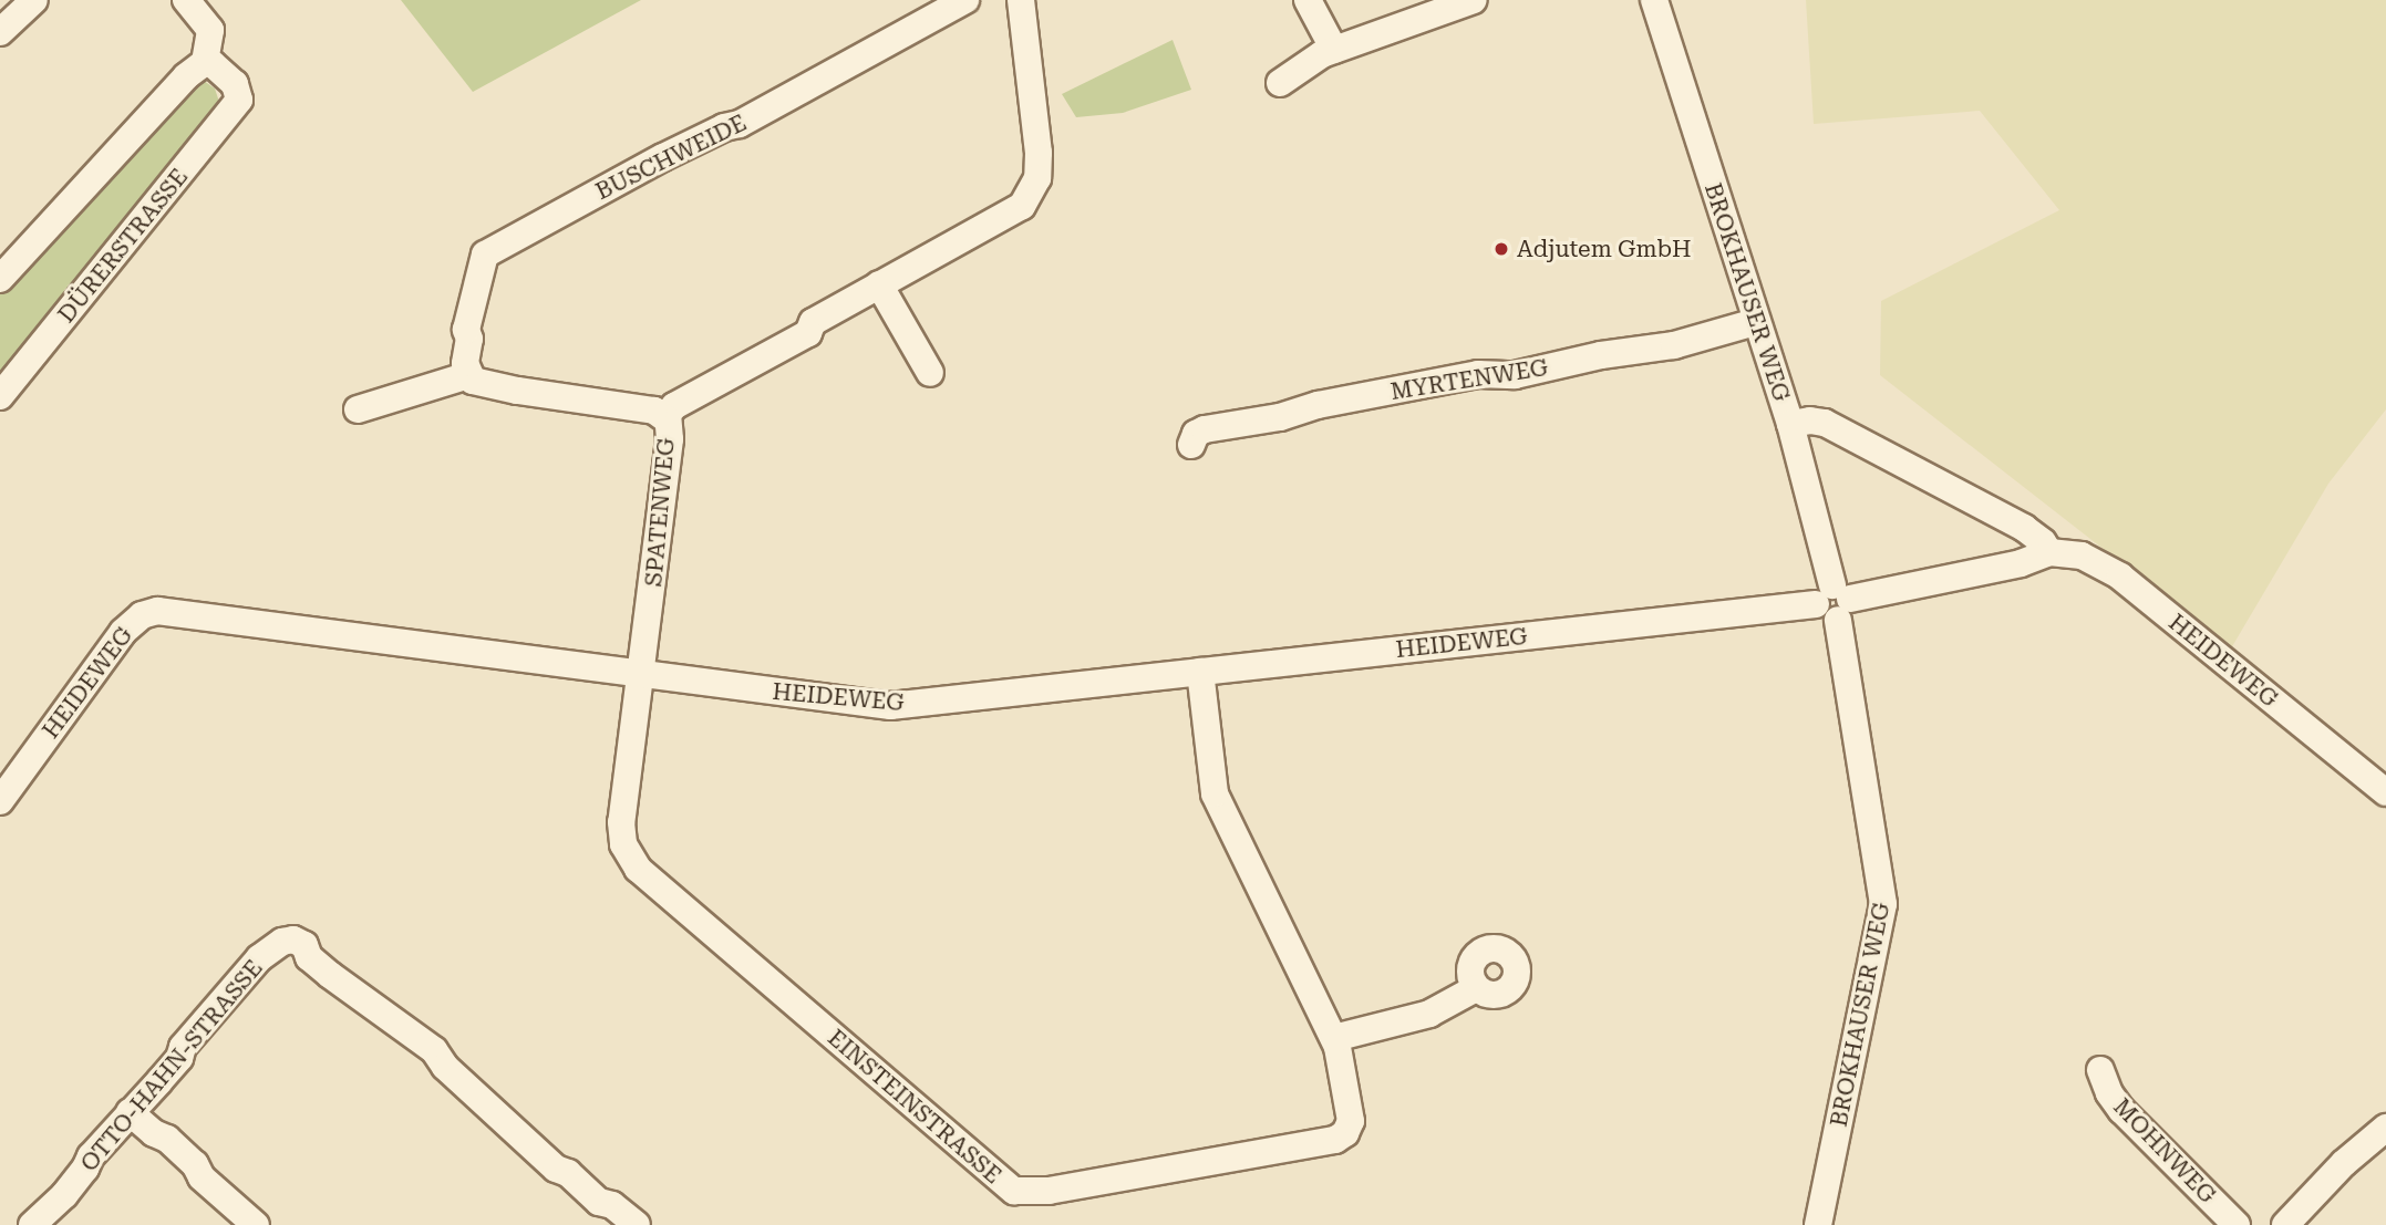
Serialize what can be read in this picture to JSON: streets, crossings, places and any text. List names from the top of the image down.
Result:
{
  "streets": {
    "street": [
      "BUSCHWEIDE",
      "DÜRERSTRASSE",
      "BROKHAUSER WEG",
      "MYRTENWEG",
      "SPATENWEG",
      "HEIDEWEG",
      "OTTO-HAHN-STRASSE",
      "EINSTEINSTRASSE",
      "MOHNWEG"
    ]
  },
  "crossings": [
    ["BROKHAUSER WEG", "MYRTENWEG"],
    ["BROKHAUSER WEG", "HEIDEWEG"],
    ["SPATENWEG", "HEIDEWEG"],
    ["SPATENWEG", "EINSTEINSTRASSE"],
    ["HEIDEWEG", "EINSTEINSTRASSE"]
  ],
  "places": ["Adjutem GmbH"]
}
